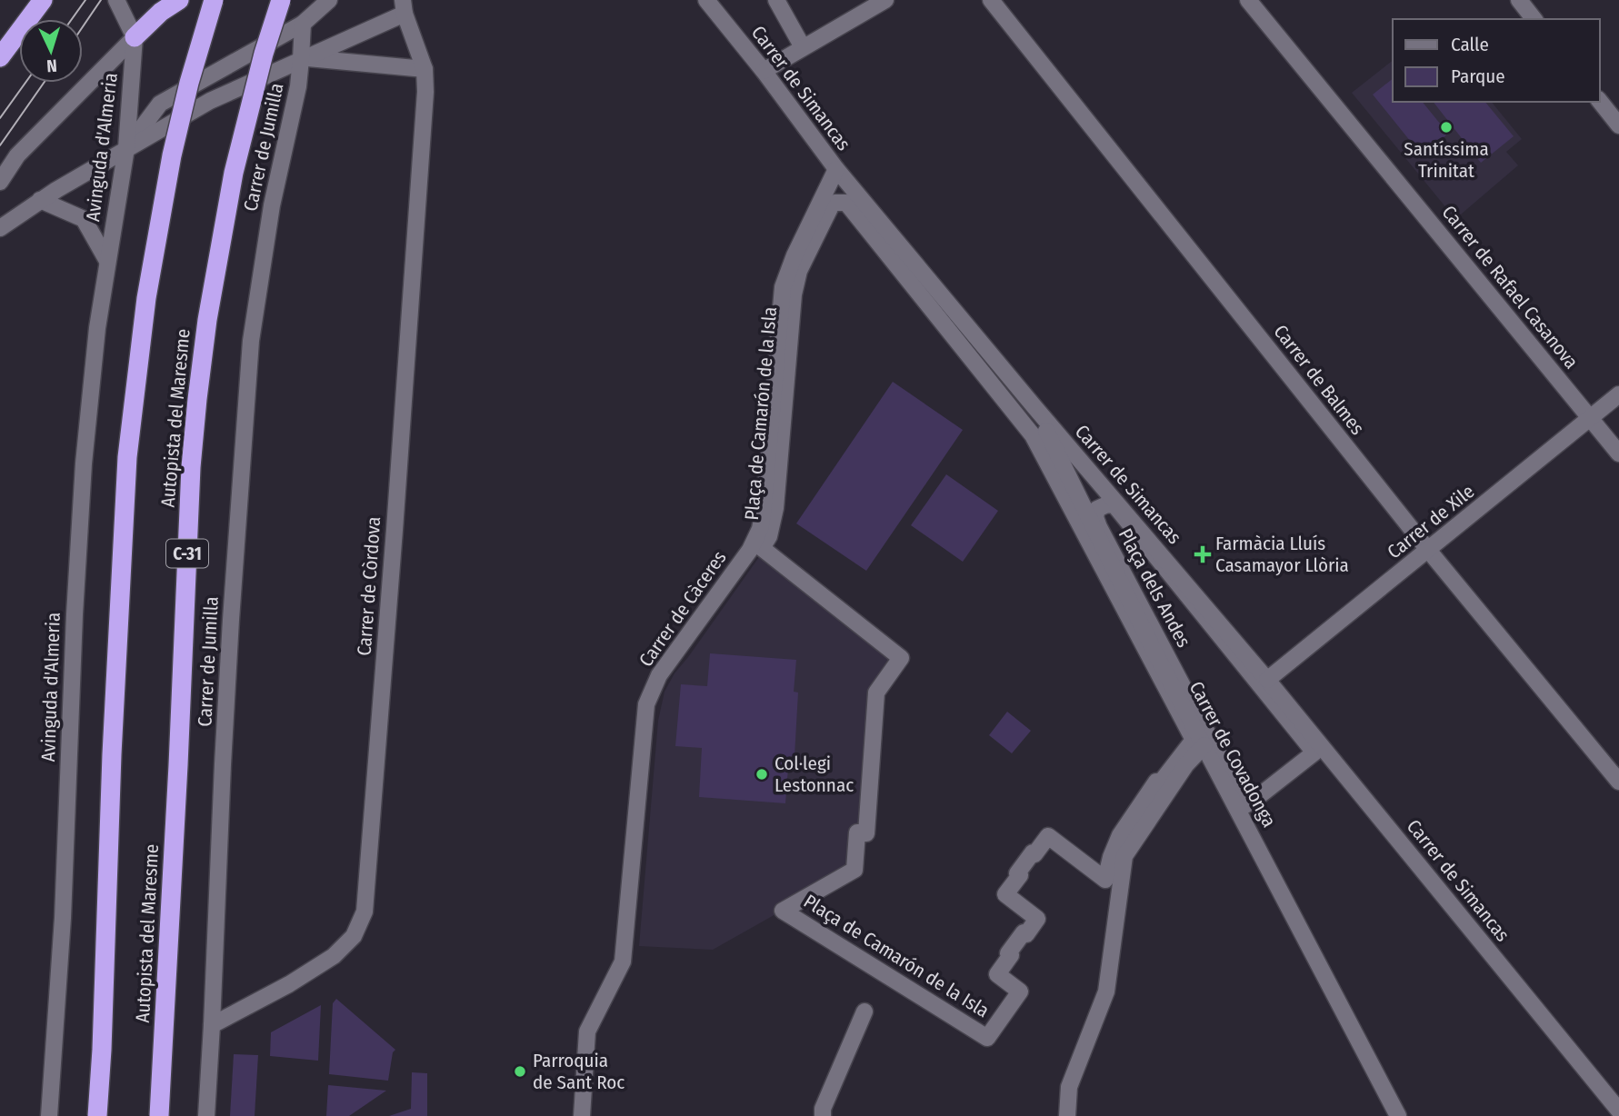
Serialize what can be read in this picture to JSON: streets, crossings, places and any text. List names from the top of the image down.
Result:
{
  "streets": {
    "highway": ["Autopista del Maresme", "C-31"],
    "street": [
      "Carrer de Simancas",
      "Avinguda d'Almeria",
      "Carrer de Jumilla",
      "Carrer de Rafael Casanova",
      "Carrer de Balmes",
      "Plaça de Camarón de la Isla",
      "Carrer de Xile",
      "Carrer de Còrdova",
      "Plaça dels Andes",
      "Carrer de Càceres",
      "Carrer de Covadonga"
    ]
  },
  "crossings": [
    ["Carrer de Simancas", "Carrer de Xile"],
    ["Carrer de Simancas", "Carrer de Càceres"],
    ["Carrer de Simancas", "Carrer de Covadonga"],
    ["Carrer de Jumilla", "Carrer de Còrdova"],
    ["Carrer de Rafael Casanova", "Carrer de Xile"],
    ["Carrer de Balmes", "Carrer de Xile"]
  ],
  "places": {
    "other": ["Santíssima Trinitat", "Col·legi Lestonnac", "Parroquia de Sant Roc"],
    "health": ["Farmàcia Lluís Casamayor Llòria"]
  },
  "legend": ["Calle", "Parque"],
  "north": "bottom"
}
